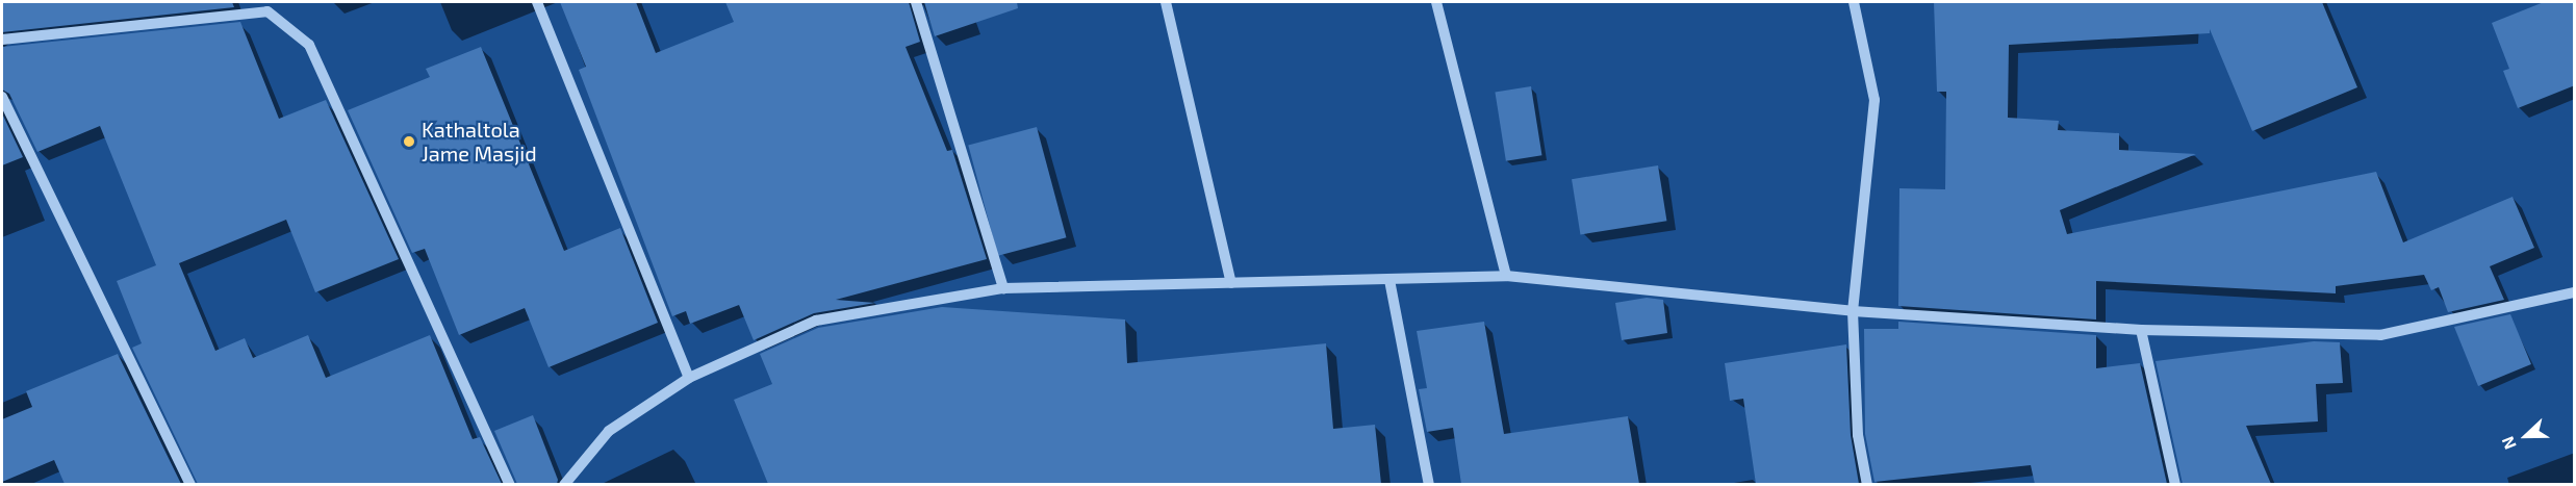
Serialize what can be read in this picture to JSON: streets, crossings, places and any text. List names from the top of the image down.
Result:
{
  "places": ["Kathaltola Jame Masjid"],
  "north": "left"
}
